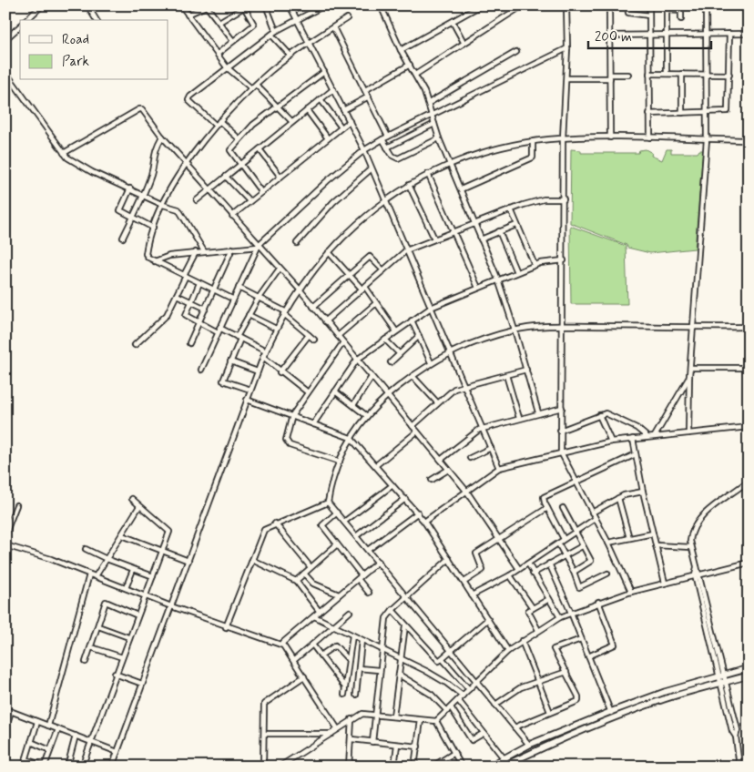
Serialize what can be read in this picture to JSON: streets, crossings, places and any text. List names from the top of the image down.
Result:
{
  "legend": ["Road", "Park"],
  "scale_bar": "200 m"
}
